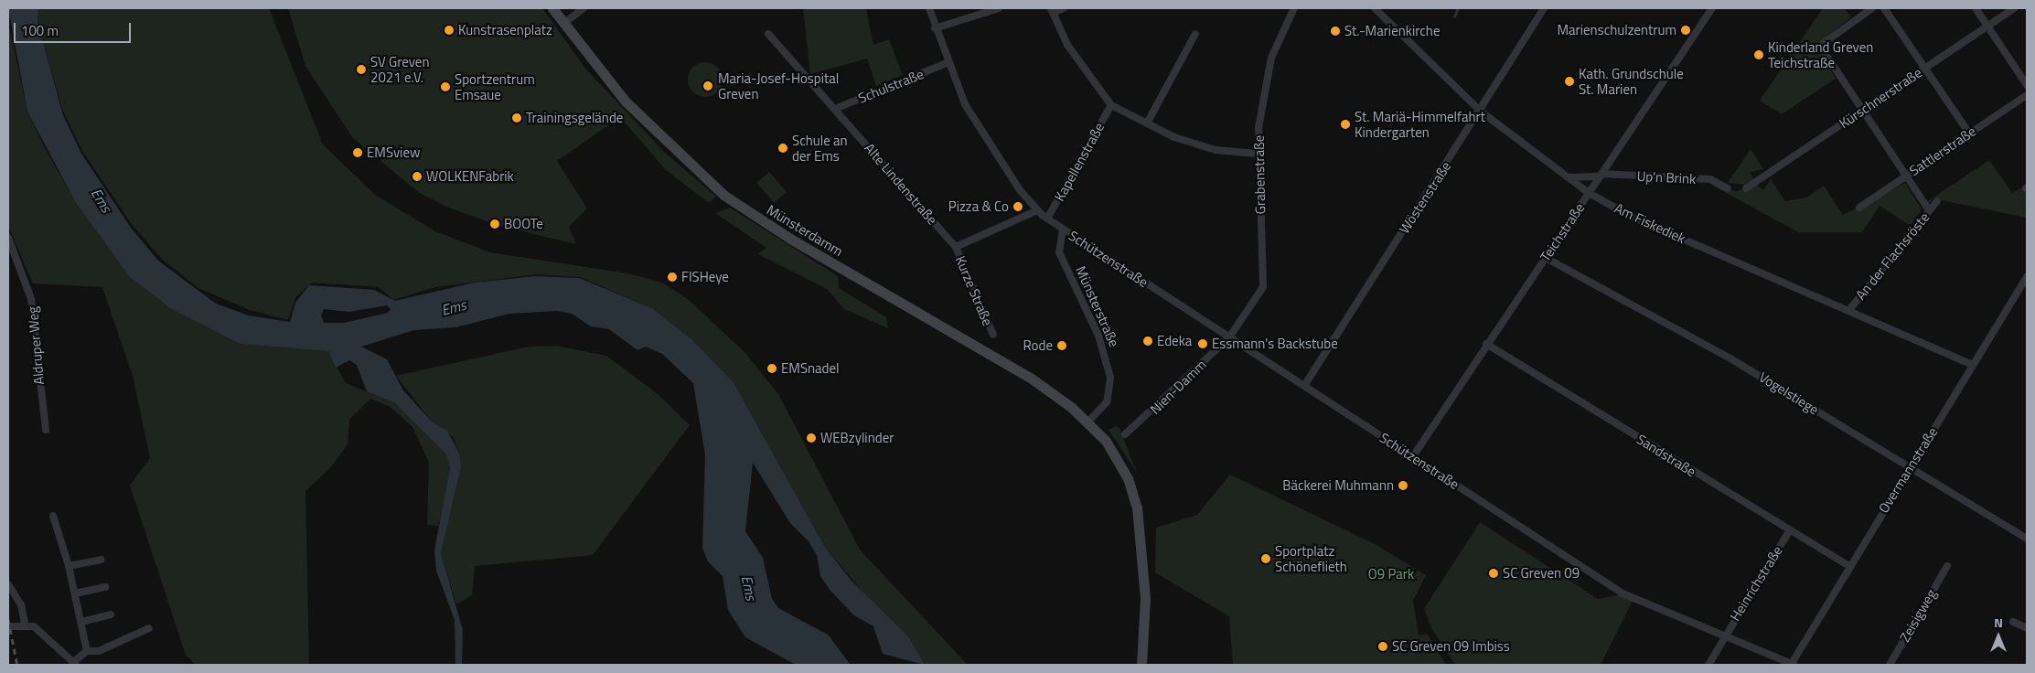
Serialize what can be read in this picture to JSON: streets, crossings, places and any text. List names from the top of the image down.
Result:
{
  "streets": {
    "main road": ["Münsterdamm"],
    "street": [
      "Schulstraße",
      "Kürschnerstraße",
      "Sattlerstraße",
      "Kapellenstraße",
      "Grabenstraße",
      "Up'n Brink",
      "Alte Lindenstraße",
      "Wöstenstraße",
      "Am Fiskediek",
      "Teichstraße",
      "An der Flachsröste",
      "Schützenstraße",
      "Kurze Straße",
      "Münsterstraße",
      "Aldruper Weg",
      "Nien-Damm",
      "Vogelstiege",
      "Sandstraße",
      "Overmannstraße",
      "Heinrichstraße",
      "Zeisigweg"
    ]
  },
  "crossings": [
    ["Schulstraße", "Alte Lindenstraße"],
    ["Grabenstraße", "Schützenstraße"],
    ["Grabenstraße", "Nien-Damm"],
    ["Up'n Brink", "Am Fiskediek"],
    ["Up'n Brink", "Teichstraße"],
    ["Alte Lindenstraße", "Kurze Straße"],
    ["Wöstenstraße", "Am Fiskediek"],
    ["Wöstenstraße", "Schützenstraße"],
    ["Am Fiskediek", "Teichstraße"],
    ["Am Fiskediek", "An der Flachsröste"],
    ["Am Fiskediek", "Overmannstraße"],
    ["Münsterdamm", "Münsterstraße"],
    ["Teichstraße", "Schützenstraße"],
    ["Teichstraße", "Vogelstiege"],
    ["Teichstraße", "Sandstraße"],
    ["Schützenstraße", "Münsterstraße"],
    ["Schützenstraße", "Nien-Damm"],
    ["Schützenstraße", "Overmannstraße"],
    ["Schützenstraße", "Heinrichstraße"],
    ["Vogelstiege", "Overmannstraße"],
    ["Sandstraße", "Overmannstraße"],
    ["Sandstraße", "Heinrichstraße"]
  ],
  "water": ["Ems"],
  "parks": ["O9 Park"],
  "places": [
    "Kunstrasenplatz",
    "Marienschulzentrum",
    "St.-Marienkirche",
    "Kinderland Greven Teichstraße",
    "SV Greven 2021 e.V.",
    "Kath. Grundschule St. Marien",
    "Maria-Josef-Hospital Greven",
    "Sportzentrum Emsaue",
    "Trainingsgelände",
    "St. Mariä-Himmelfahrt Kindergarten",
    "Schule an der Ems",
    "EMSview",
    "WOLKENFabrik",
    "Pizza & Co",
    "BOOTe",
    "FISHeye",
    "Edeka",
    "Essmann's Backstube",
    "Rode",
    "EMSnadel",
    "WEBzylinder",
    "Bäckerei Muhmann",
    "Sportplatz Schöneflieth",
    "SC Greven 09",
    "SC Greven 09 Imbiss"
  ],
  "scale_bar": "100 m",
  "north": "top"
}
